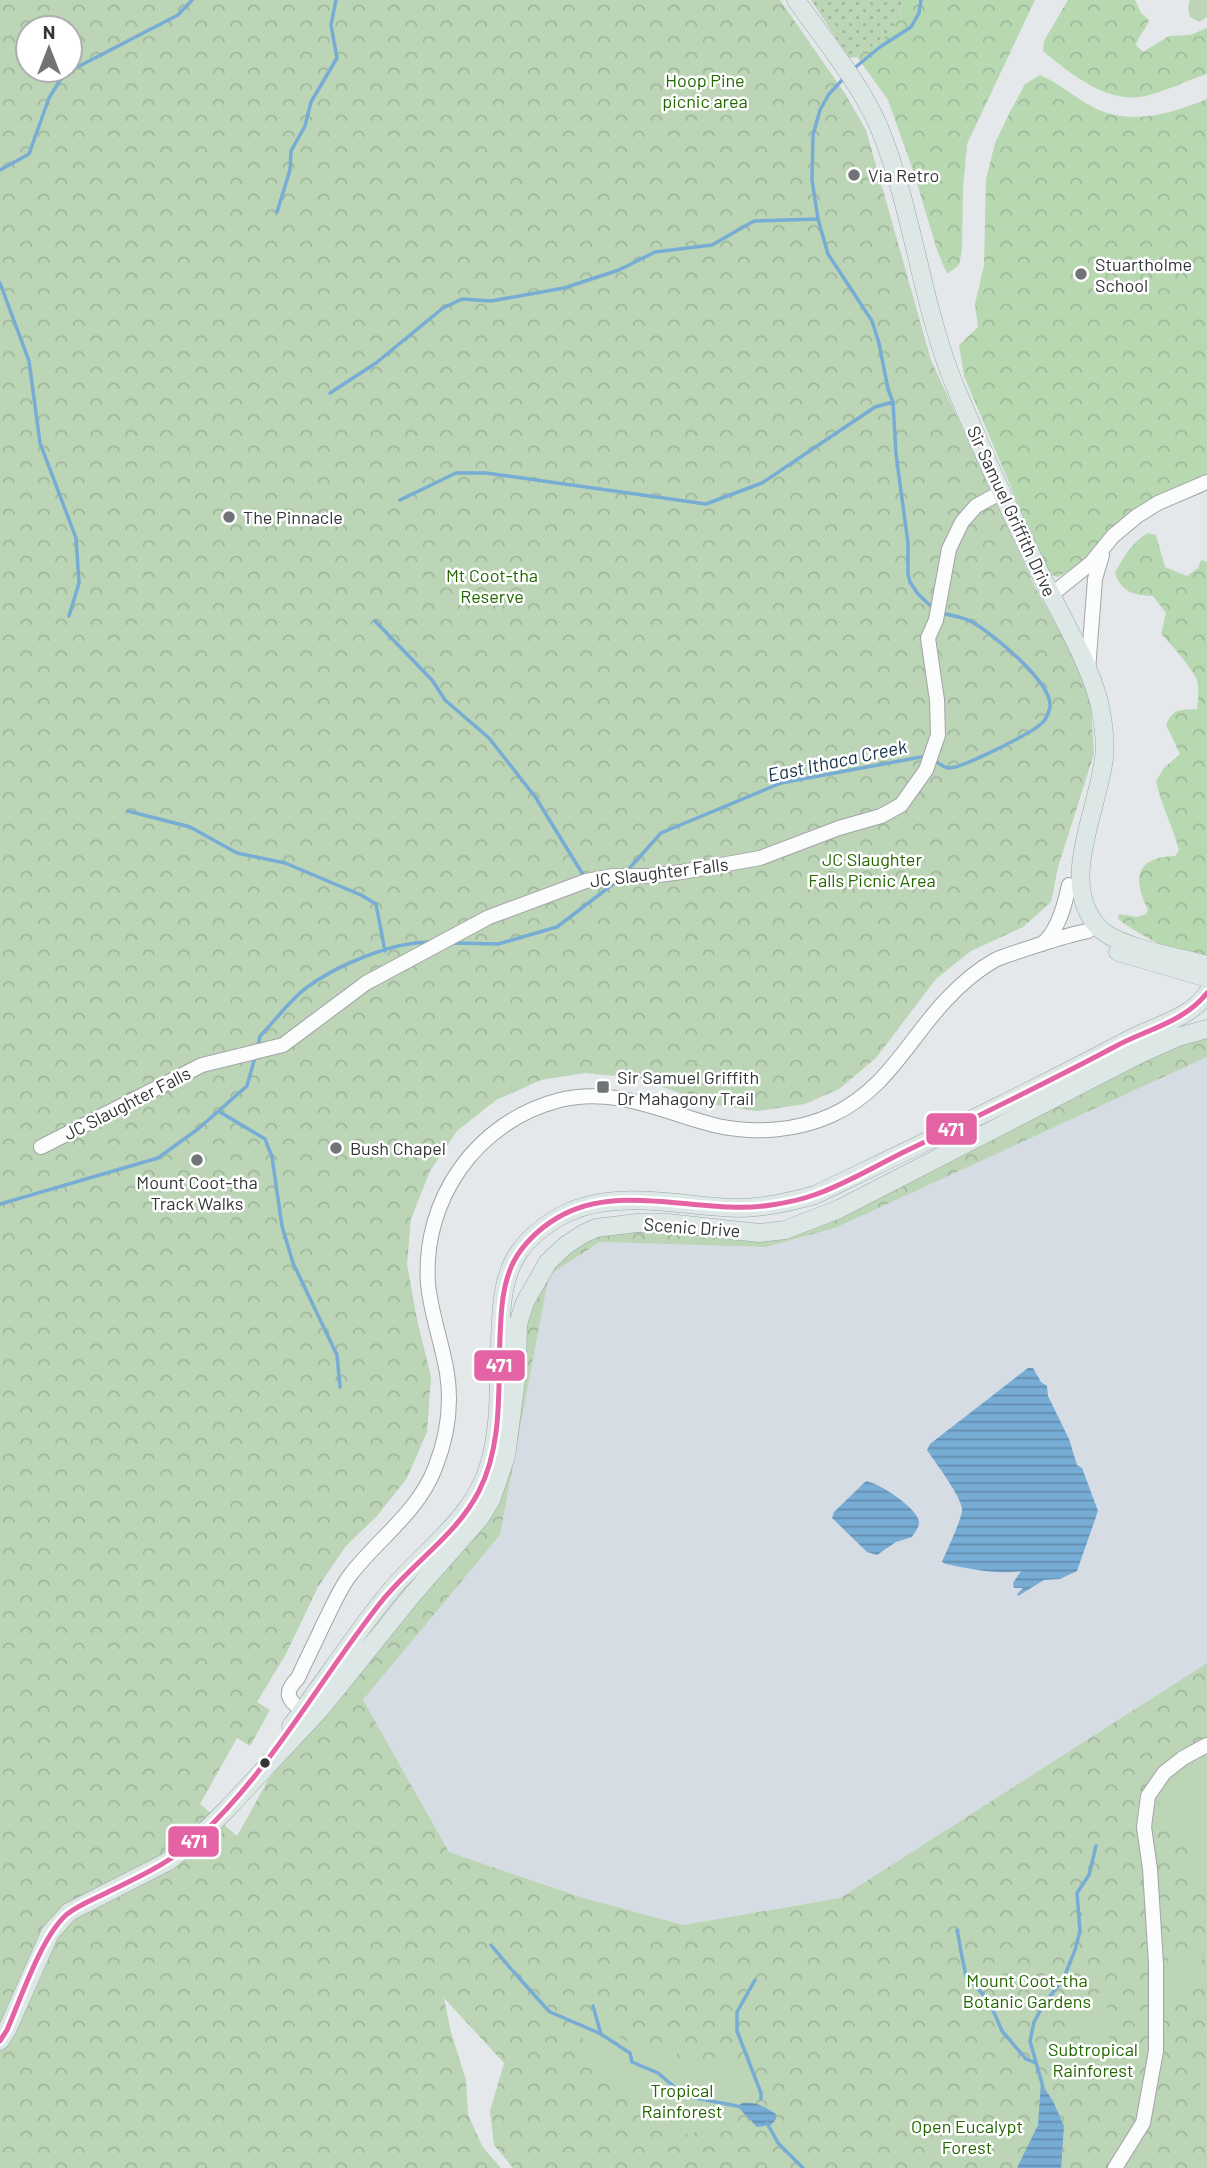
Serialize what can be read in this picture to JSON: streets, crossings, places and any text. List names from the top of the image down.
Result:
{
  "streets": {
    "main road": ["Sir Samuel Griffith Drive", "Scenic Drive"],
    "street": ["JC Slaughter Falls"]
  },
  "crossings": [
    ["Sir Samuel Griffith Drive", "JC Slaughter Falls"]
  ],
  "water": ["East Ithaca Creek"],
  "parks": [
    "Hoop Pine picnic area",
    "Mt Coot-tha Reserve",
    "JC Slaughter Falls Picnic Area",
    "Mount Coot-tha Botanic Gardens",
    "Subtropical Rainforest",
    "Tropical Rainforest",
    "Open Eucalypt Forest"
  ],
  "places": {
    "other": [
      "Via Retro",
      "Stuartholme School",
      "The Pinnacle",
      "Bush Chapel",
      "Mount Coot-tha Track Walks"
    ],
    "transit": ["Sir Samuel Griffith Dr Mahagony Trail"]
  },
  "lines": ["transit line 471"],
  "north": "top"
}
